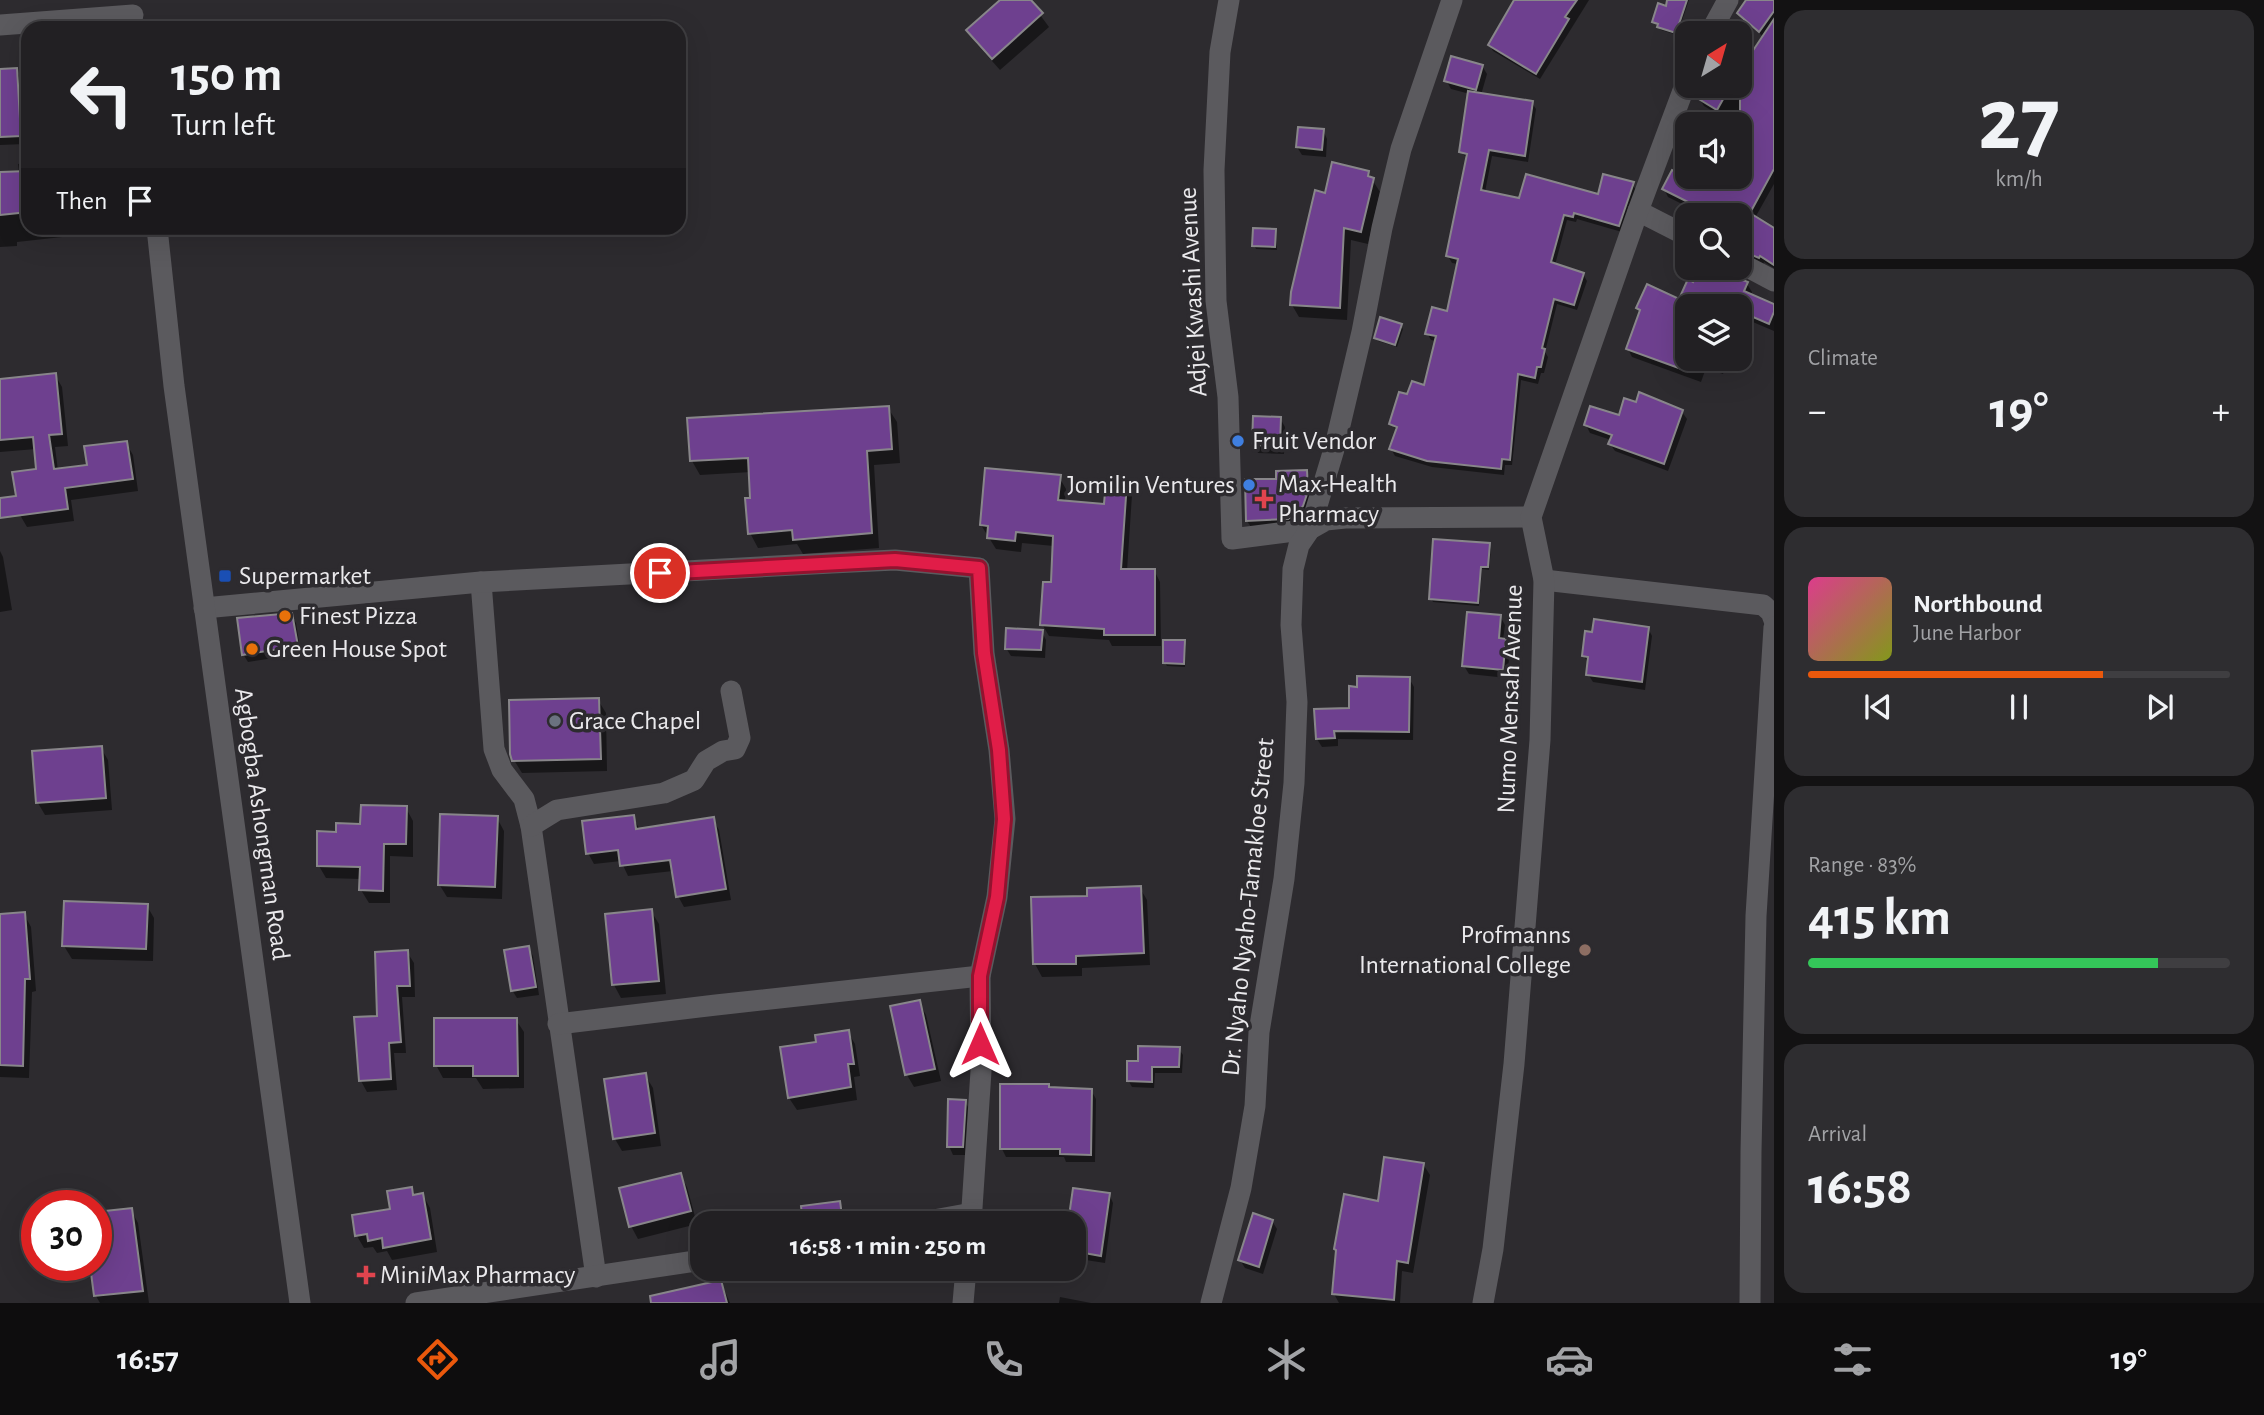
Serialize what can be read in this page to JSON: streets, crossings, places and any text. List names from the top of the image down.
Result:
{
  "streets": {
    "street": [
      "Adjei Kwashi Avenue",
      "Numo Mensah Avenue",
      "Agbogba Ashongman Road",
      "Dr. Nyaho Nyaho-Tamakloe Street"
    ]
  },
  "crossings": [
    ["Adjei Kwashi Avenue", "Dr. Nyaho Nyaho-Tamakloe Street"]
  ],
  "places": {
    "other": [
      "Fruit Vendor",
      "Jomilin Ventures",
      "Finest Pizza",
      "Green House Spot",
      "Grace Chapel",
      "Profmanns International College"
    ],
    "health": ["Max-Health Pharmacy", "MiniMax Pharmacy"],
    "transit": ["Supermarket"]
  },
  "north": "top right",
  "page": {
    "tile": [
      ["27", "km/h"],
      "Climate",
      ["Range · 83%", "415 km"],
      ["Arrival", "16:58"]
    ],
    "turn": ["150 m", "Turn left"],
    "then": "Then",
    "heat": ["−", "19°", "+"],
    "song": ["Northbound", "June Harbor"],
    "limit": "30",
    "trip": "16:58 · 1 min · 250 m",
    "tabs": ["16:57", "19°"]
  }
}
